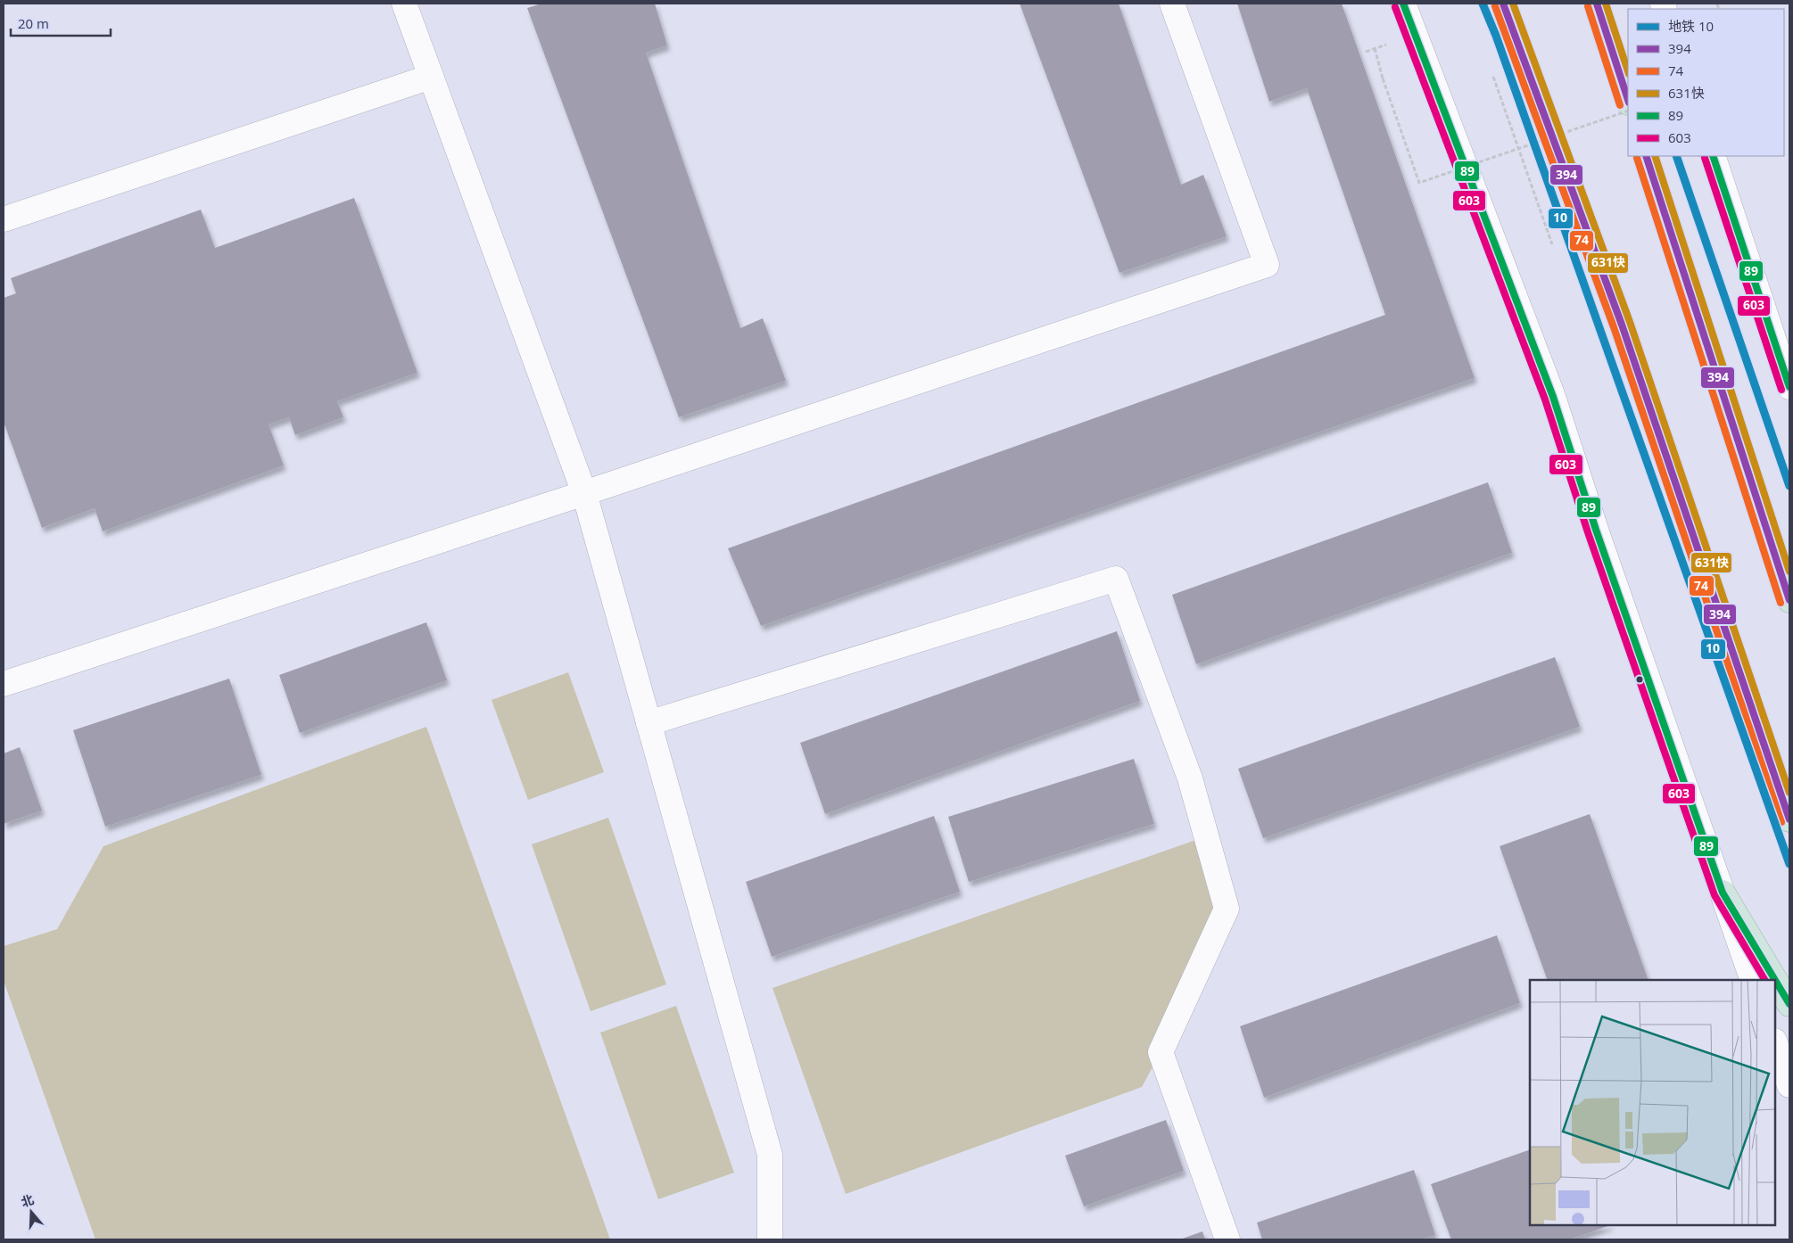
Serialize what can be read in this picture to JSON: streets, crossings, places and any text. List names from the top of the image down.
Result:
{
  "lines": [
    "metro line 10",
    "transit line 394",
    "transit line 631快",
    "transit line 89",
    "transit line 74",
    "transit line 603"
  ],
  "legend": [
    "地铁 10",
    "394",
    "74",
    "631快",
    "89",
    "603"
  ],
  "scale_bar": "20 m",
  "north": "top"
}
